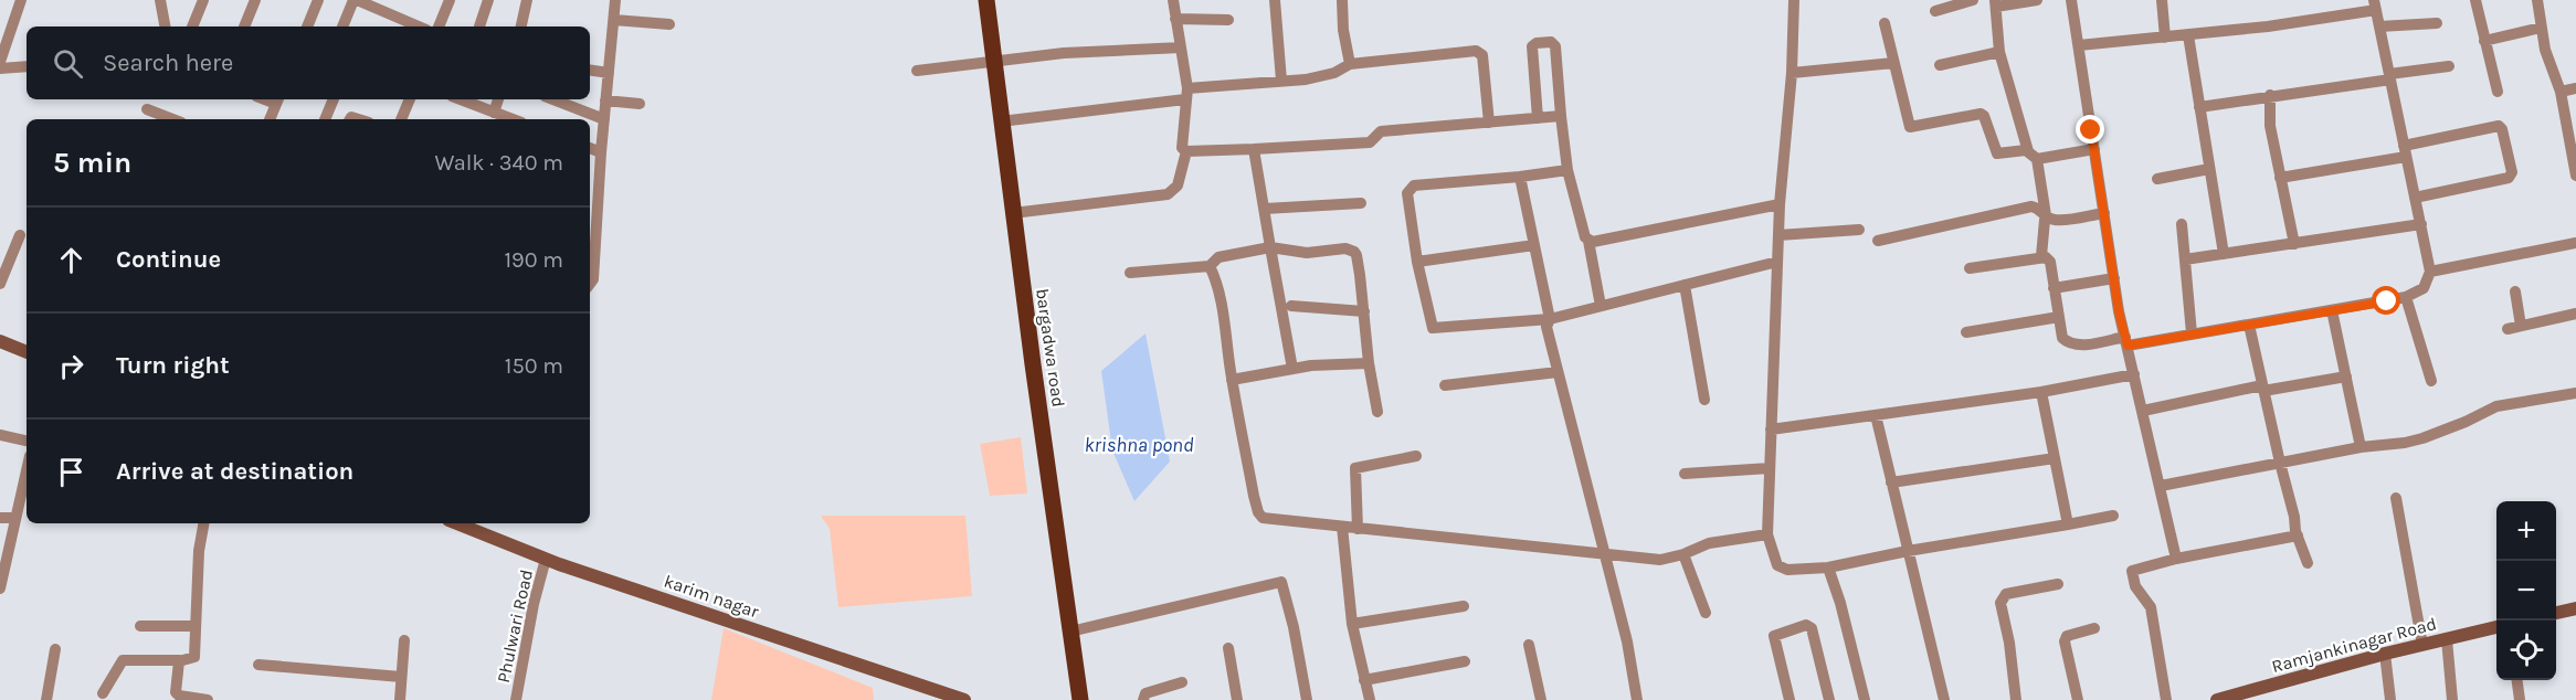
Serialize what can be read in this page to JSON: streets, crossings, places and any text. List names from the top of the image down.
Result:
{
  "streets": {
    "main road": ["bargadwa road"],
    "street": ["karim nagar", "Phulwari Road", "Ramjankinagar Road"]
  },
  "crossings": [
    ["karim nagar", "Phulwari Road"]
  ],
  "water": ["krishna pond"],
  "page": {
    "search": "Search here",
    "heading": ["5 min", "Walk · 340 m"],
    "list": [
      ["Continue", "190 m"],
      ["Turn right", "150 m"],
      "Arrive at destination"
    ],
    "map_buttons": ["+", "−"]
  }
}
